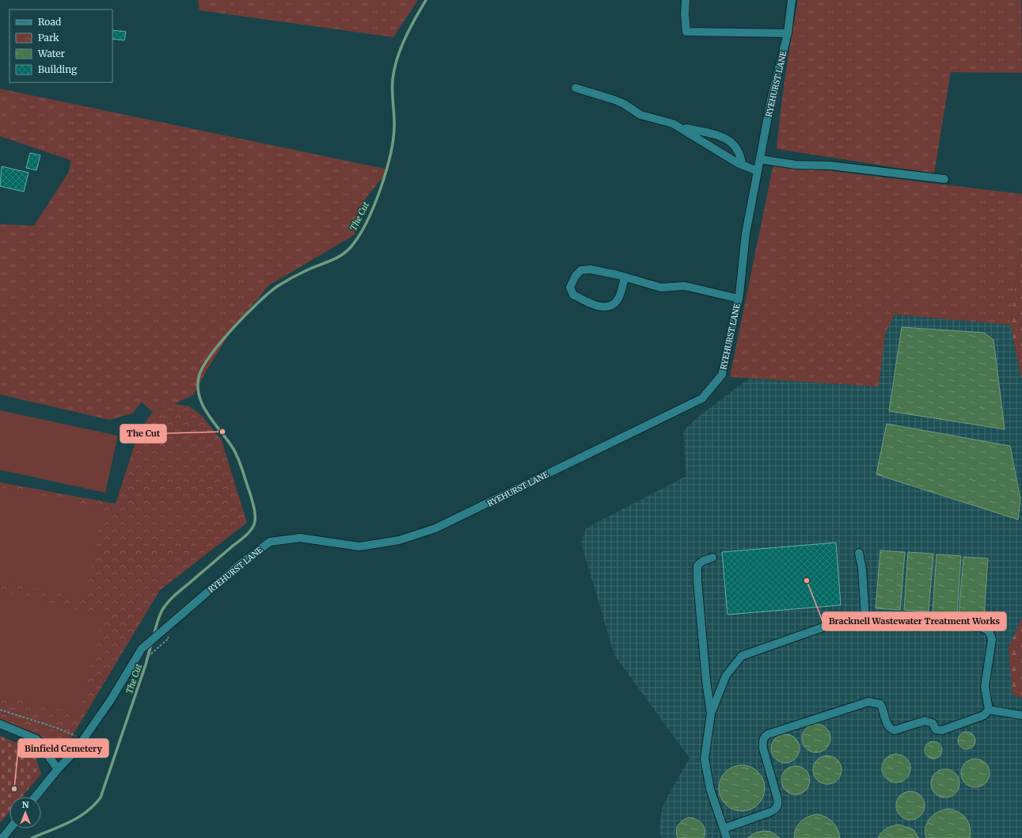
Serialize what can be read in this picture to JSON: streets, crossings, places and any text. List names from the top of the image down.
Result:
{
  "streets": {
    "street": ["RYEHURST LANE"]
  },
  "water": ["The Cut"],
  "places": ["The Cut", "Bracknell Wastewater Treatment Works", "Binfield Cemetery"],
  "legend": [
    "Road",
    "Park",
    "Water",
    "Building"
  ],
  "north": "top"
}
